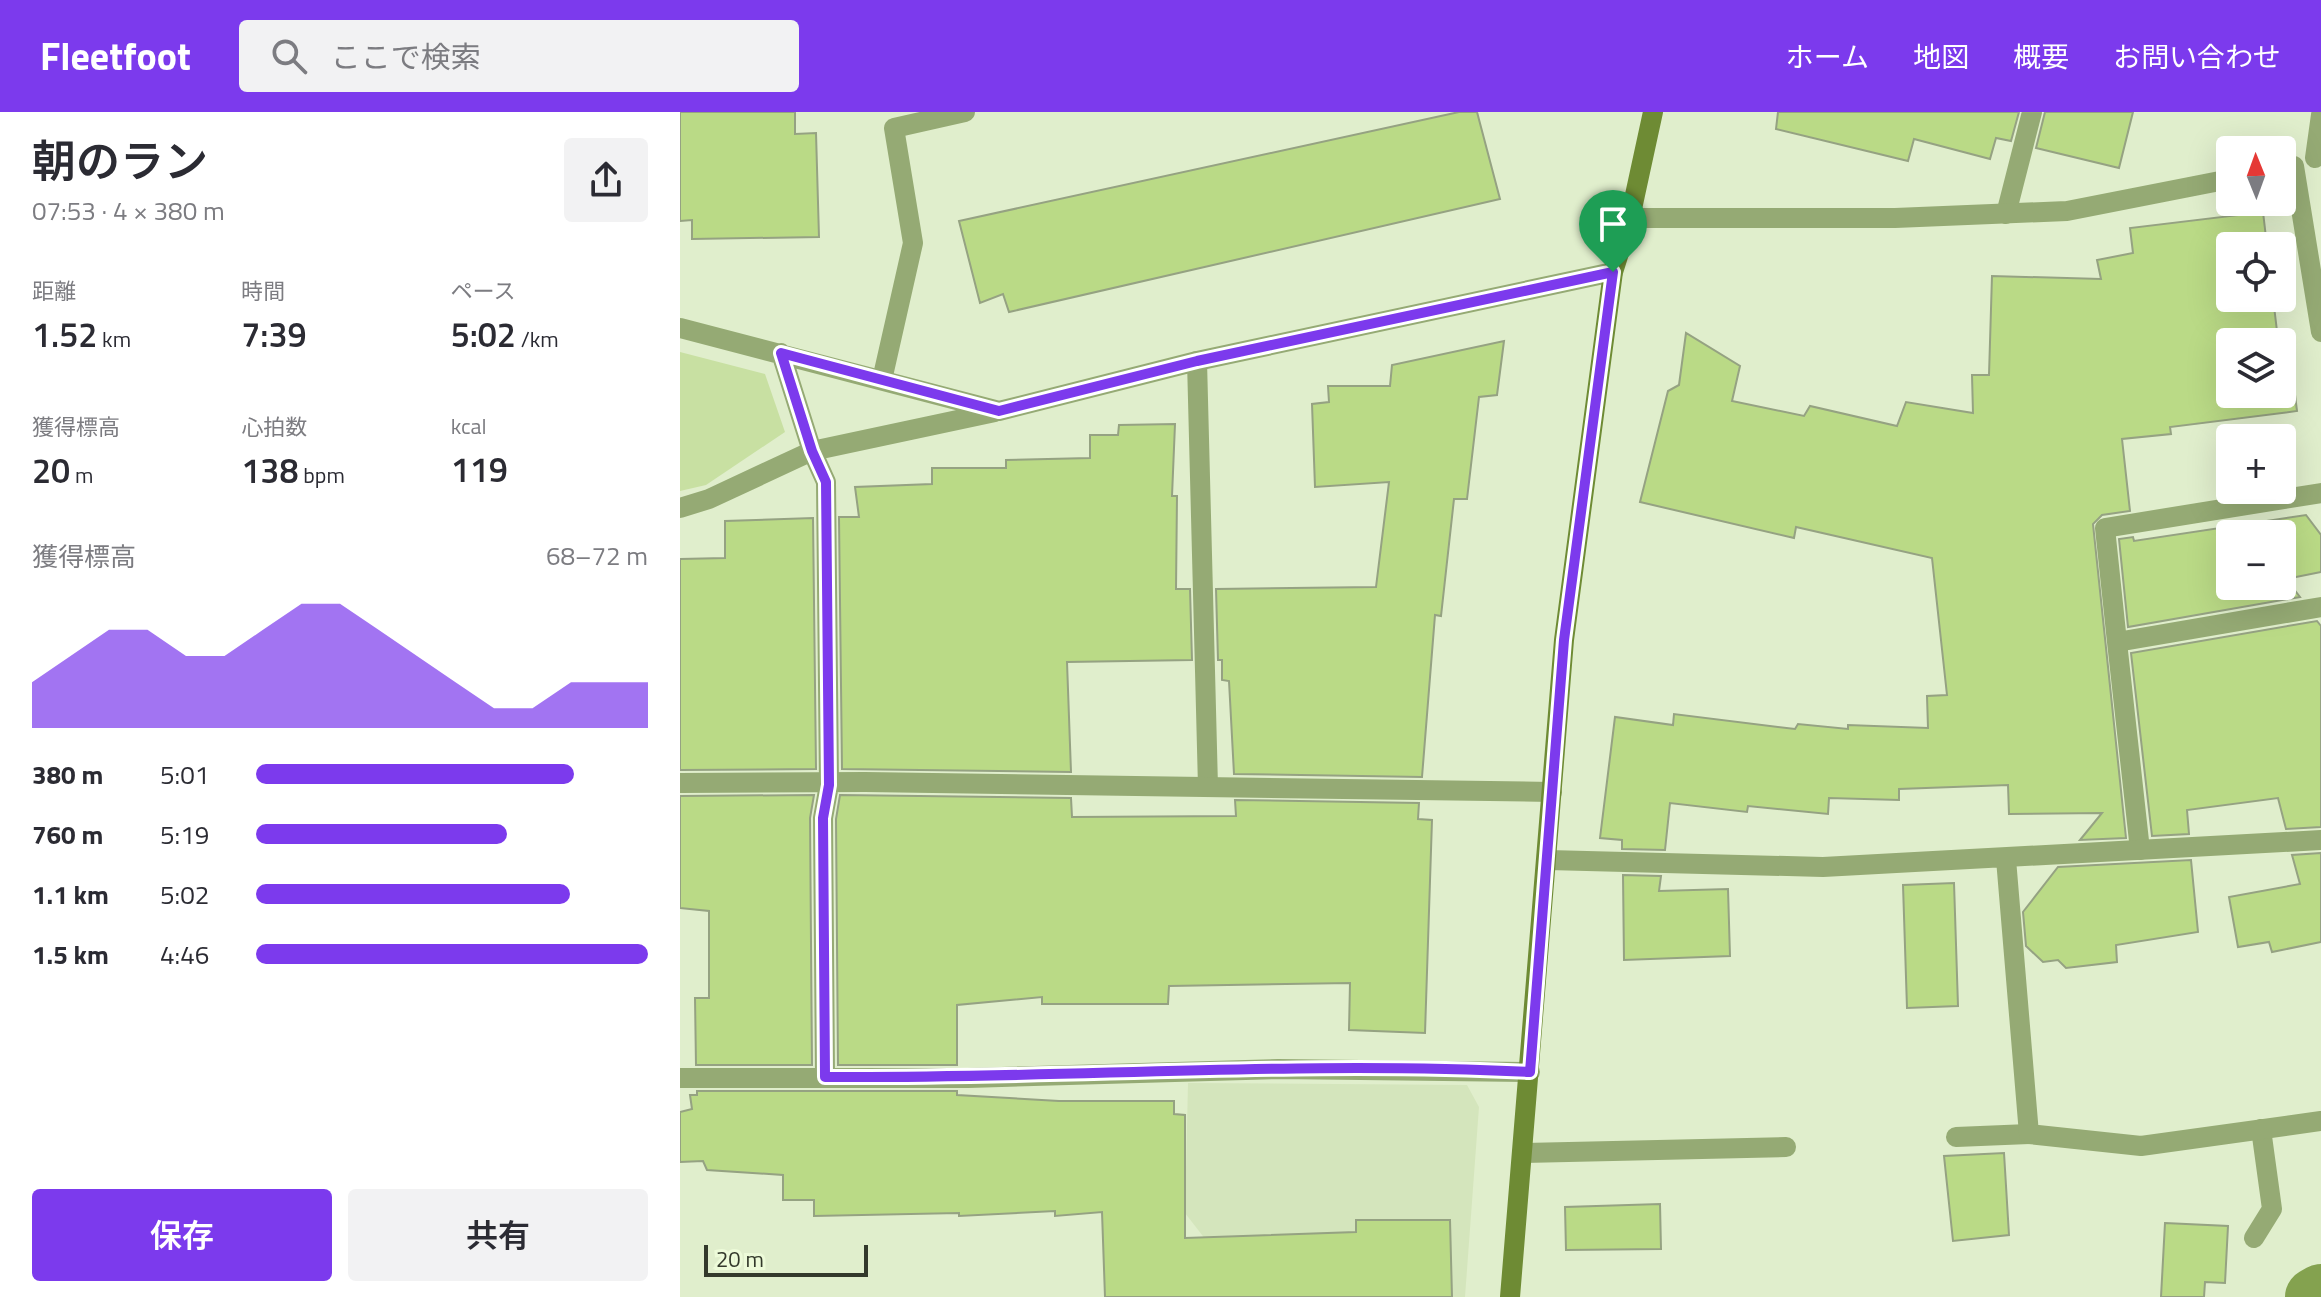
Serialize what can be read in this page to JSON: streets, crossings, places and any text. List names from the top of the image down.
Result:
{
  "scale_bar": "20 m",
  "north": "top",
  "page": {
    "header": "Fleetfoot",
    "search": "ここで検索",
    "nav": [
      "ホーム",
      "地図",
      "概要",
      "お問い合わせ"
    ],
    "heading": ["朝のラン", "07:53 · 4 × 380 m"],
    "map_buttons": ["+", "−"],
    "stats": [
      ["距離", "1.52 km"],
      ["時間", "7:39"],
      ["ペース", "5:02 /km"],
      ["獲得標高", "20 m"],
      ["心拍数", "138 bpm"],
      ["kcal", "119"]
    ],
    "chart": ["獲得標高", "68–72 m"],
    "list": [
      {
        "name": "380 m",
        "note": "5:01"
      },
      {
        "name": "760 m",
        "note": "5:19"
      },
      {
        "name": "1.1 km",
        "note": "5:02"
      },
      {
        "name": "1.5 km",
        "note": "4:46"
      }
    ],
    "buttons": ["保存", "共有"],
    "scale": "20 m"
  }
}
